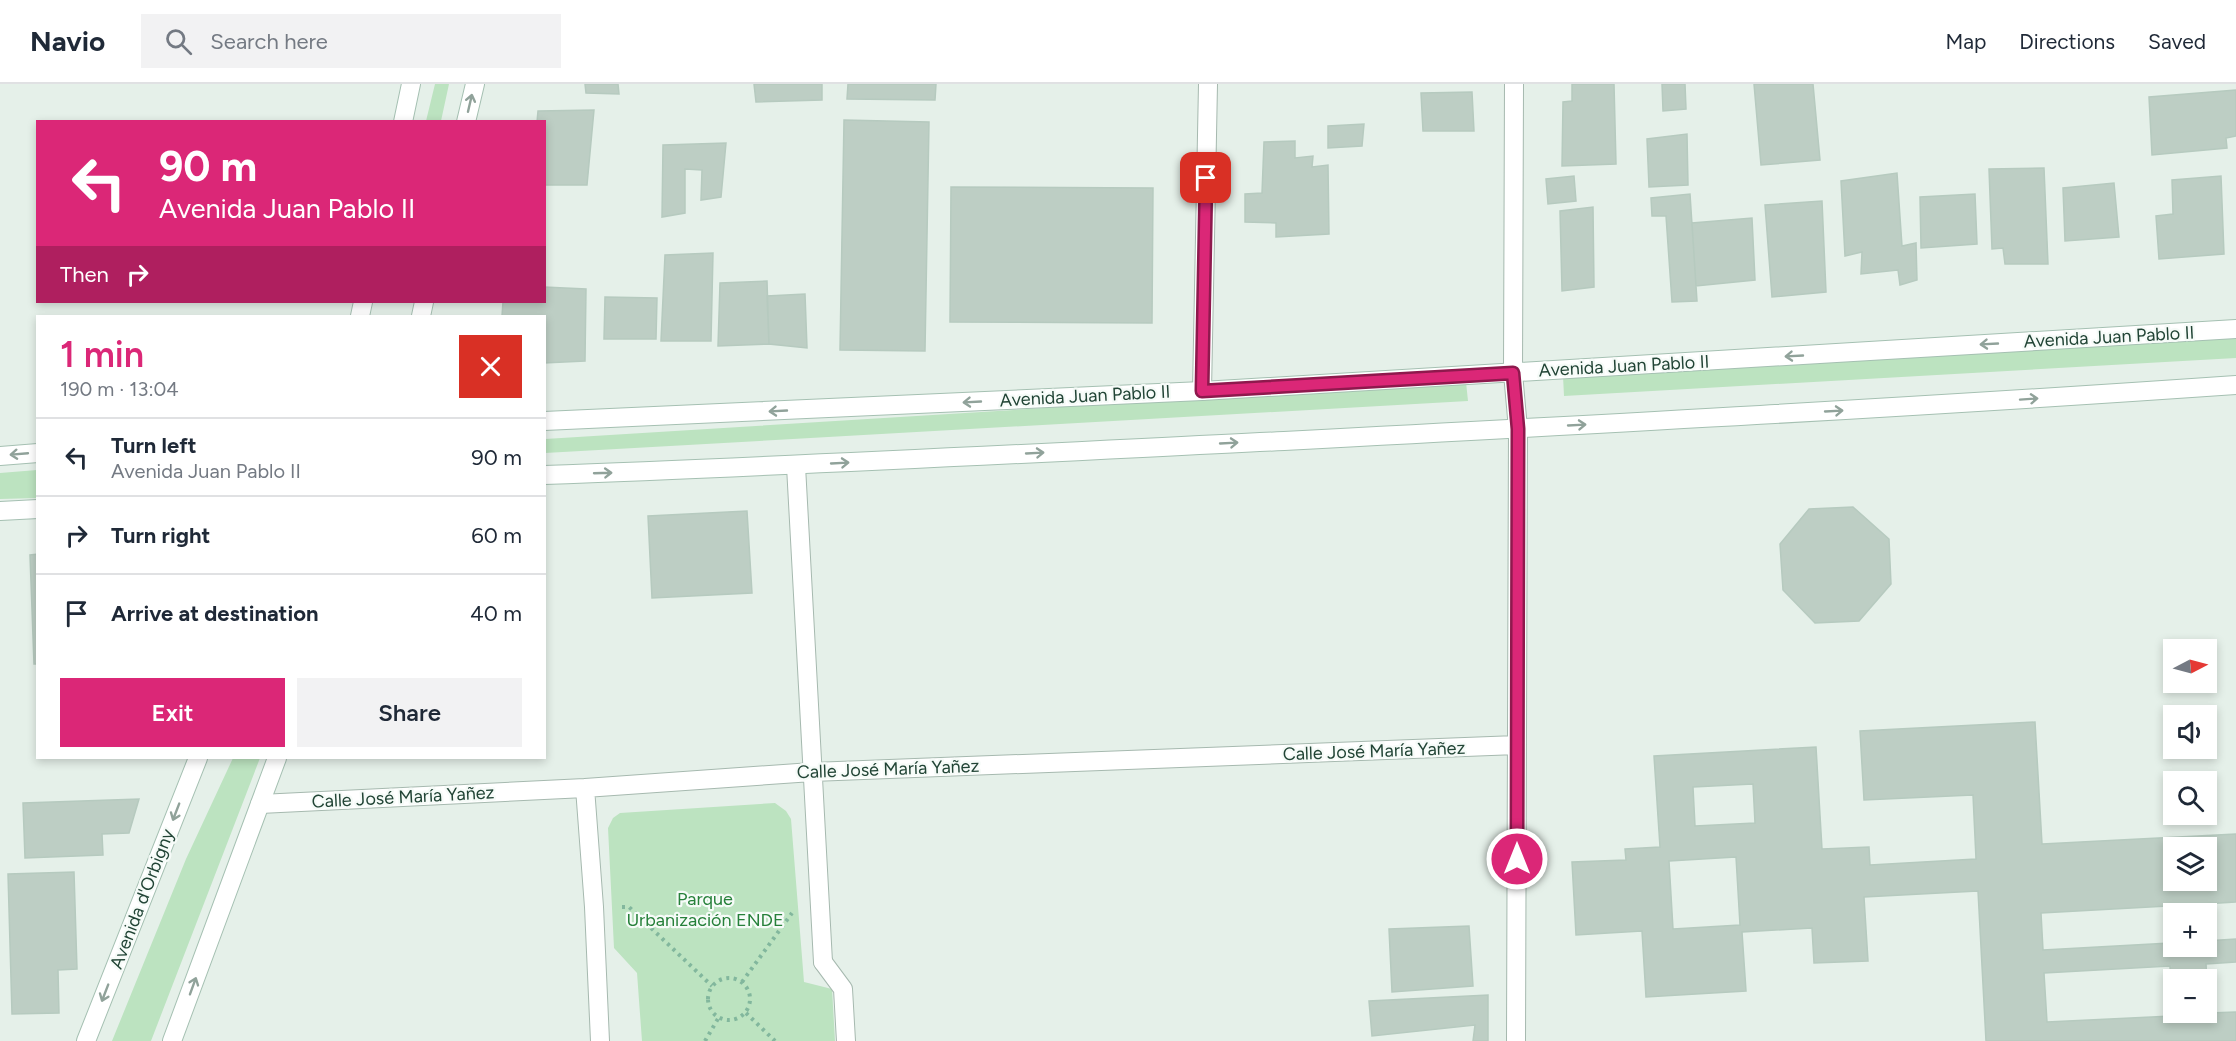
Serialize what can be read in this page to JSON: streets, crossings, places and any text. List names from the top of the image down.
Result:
{
  "streets": {
    "street": ["Avenida Juan Pablo II", "Calle José María Yañez", "Avenida d'Orbigny"]
  },
  "parks": ["Parque Urbanización ENDE"],
  "north": "right",
  "page": {
    "header": "Navio",
    "search": "Search here",
    "nav": ["Map", "Directions", "Saved"],
    "turn": ["90 m", "Avenida Juan Pablo II"],
    "then": "Then",
    "heading": ["1 min", "190 m · 13:04"],
    "list": [
      {
        "name": "Turn left",
        "note": "Avenida Juan Pablo II",
        "value": "90 m"
      },
      {
        "name": "Turn right",
        "value": "60 m"
      },
      {
        "name": "Arrive at destination",
        "value": "40 m"
      }
    ],
    "map_buttons": ["+", "−"],
    "buttons": ["Exit", "Share"]
  }
}
